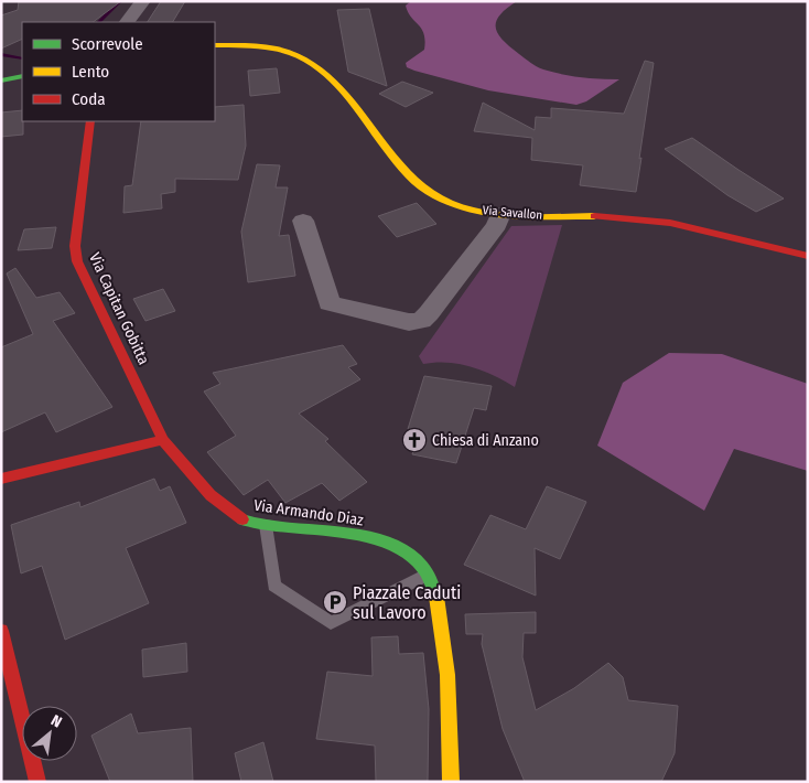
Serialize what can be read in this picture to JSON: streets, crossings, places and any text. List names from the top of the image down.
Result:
{
  "streets": {
    "street": ["Via Savallon", "Via Capitan Gobitta", "Via Armando Diaz"]
  },
  "crossings": [
    ["Via Capitan Gobitta", "Via Armando Diaz"]
  ],
  "places": {
    "church": ["Chiesa di Anzano"],
    "parking": ["Piazzale Caduti sul Lavoro"]
  },
  "legend": ["Scorrevole", "Lento", "Coda"],
  "north": "top right"
}
